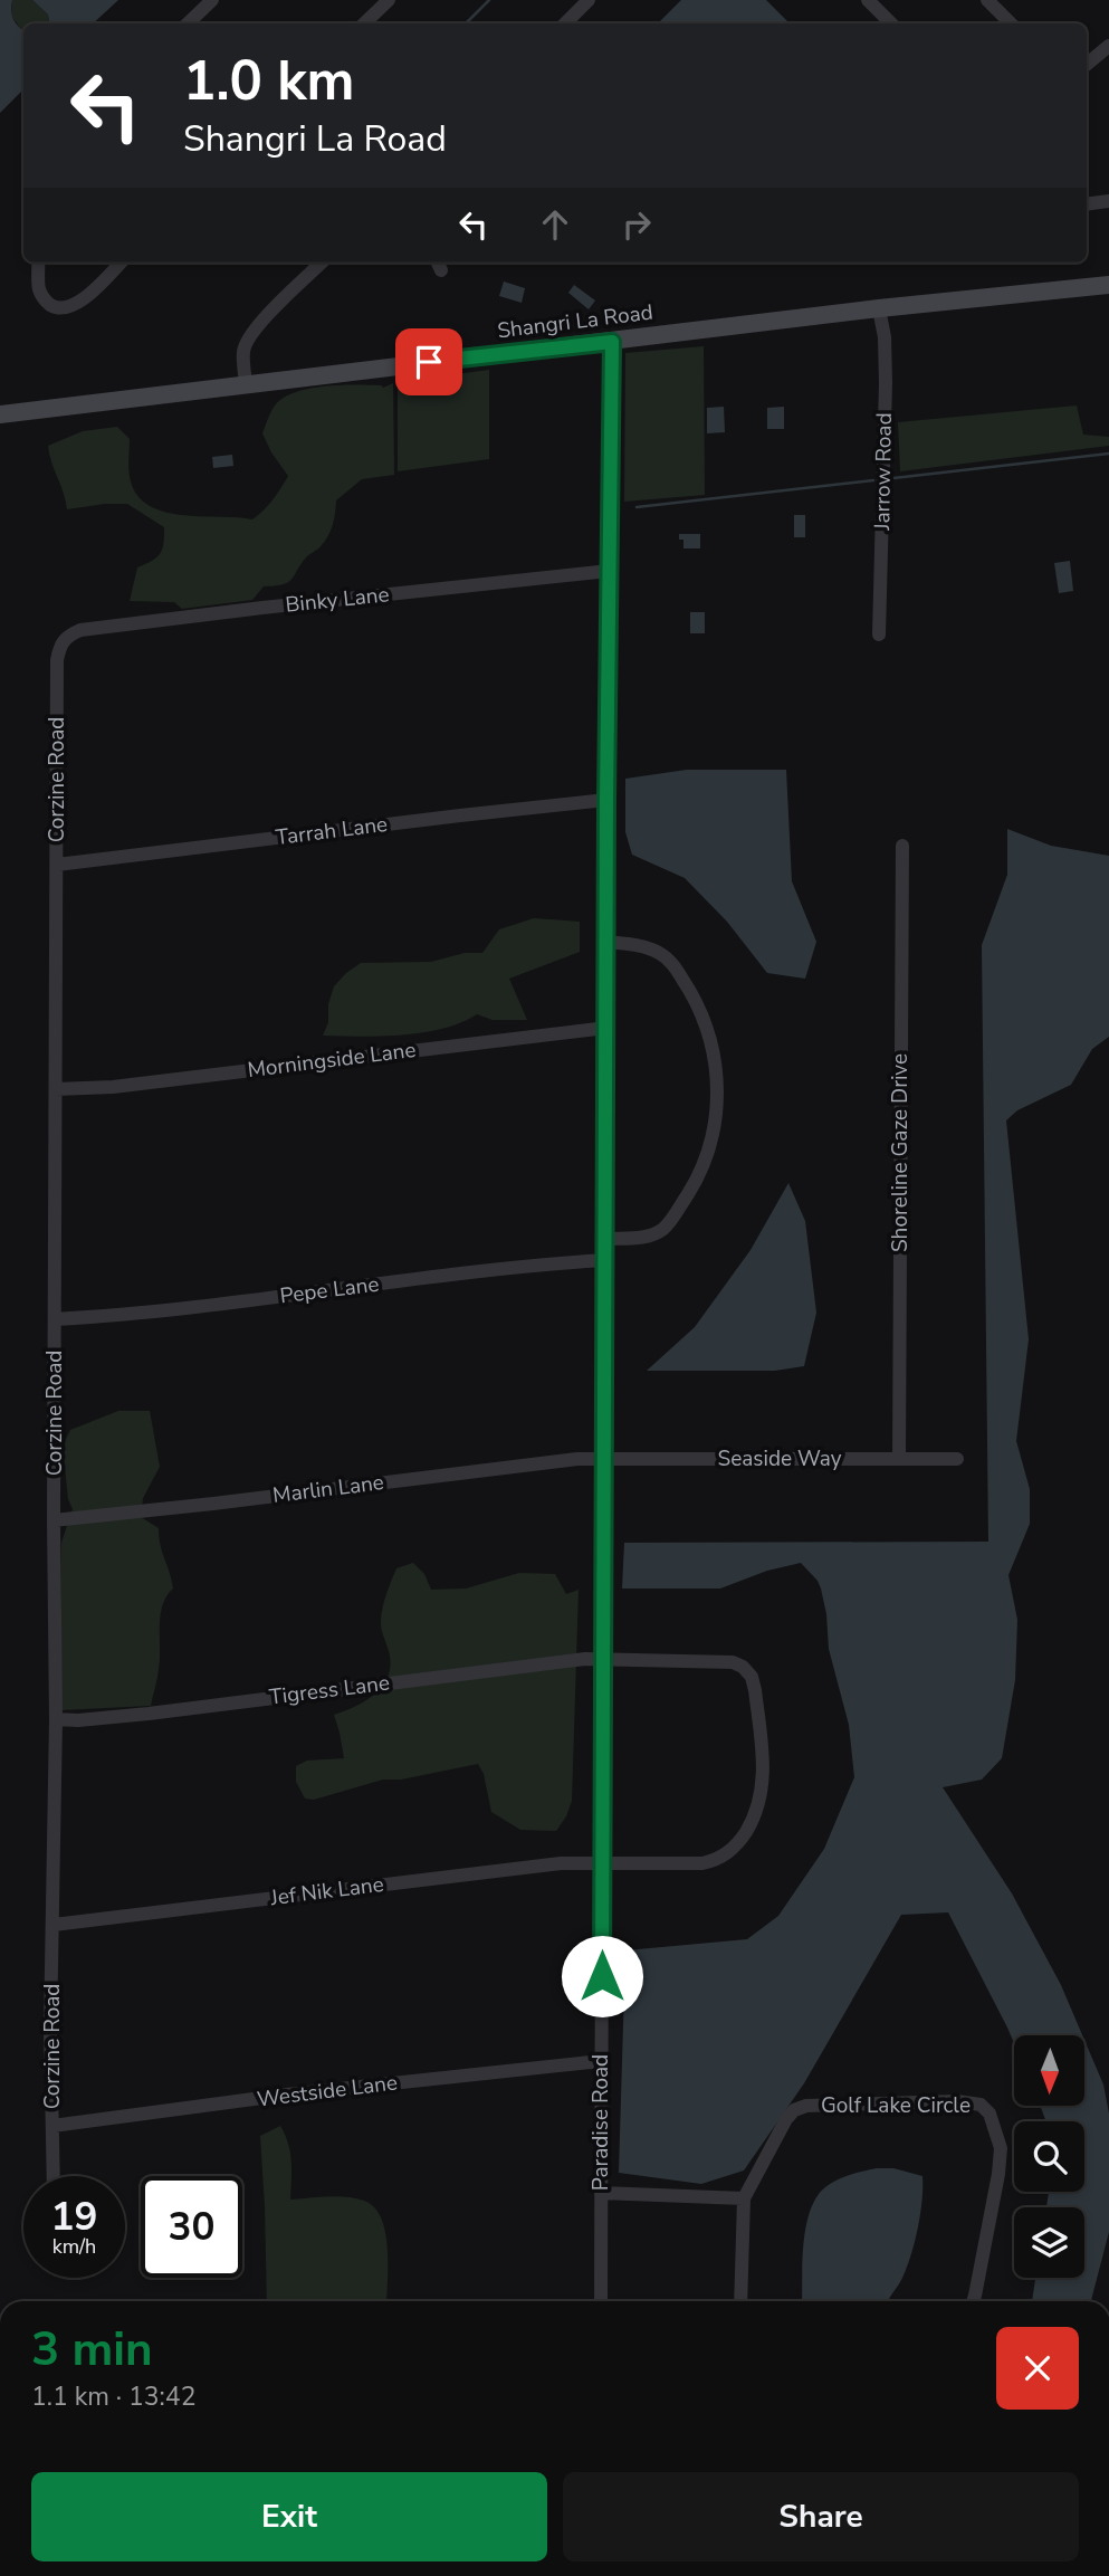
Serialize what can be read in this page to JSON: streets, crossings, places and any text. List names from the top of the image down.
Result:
{
  "streets": {
    "street": [
      "Shangri La Road",
      "Jarrow Road",
      "Binky Lane",
      "Corzine Road",
      "Tarrah Lane",
      "Morningside Lane",
      "Shoreline Gaze Drive",
      "Pepe Lane",
      "Seaside Way",
      "Marlin Lane",
      "Tigress Lane",
      "Jef Nik Lane",
      "Westside Lane",
      "Golf Lake Circle",
      "Paradise Road"
    ]
  },
  "crossings": [
    ["Shangri La Road", "Jarrow Road"],
    ["Shangri La Road", "Paradise Road"],
    ["Binky Lane", "Corzine Road"],
    ["Binky Lane", "Paradise Road"],
    ["Corzine Road", "Tarrah Lane"],
    ["Corzine Road", "Morningside Lane"],
    ["Corzine Road", "Pepe Lane"],
    ["Corzine Road", "Marlin Lane"],
    ["Corzine Road", "Tigress Lane"],
    ["Corzine Road", "Jef Nik Lane"],
    ["Corzine Road", "Westside Lane"],
    ["Tarrah Lane", "Paradise Road"],
    ["Morningside Lane", "Paradise Road"],
    ["Shoreline Gaze Drive", "Seaside Way"],
    ["Pepe Lane", "Paradise Road"],
    ["Seaside Way", "Marlin Lane"],
    ["Seaside Way", "Paradise Road"],
    ["Marlin Lane", "Paradise Road"],
    ["Tigress Lane", "Jef Nik Lane"],
    ["Tigress Lane", "Paradise Road"],
    ["Jef Nik Lane", "Paradise Road"],
    ["Westside Lane", "Paradise Road"]
  ],
  "north": "bottom",
  "page": {
    "turn": ["1.0 km", "Shangri La Road"],
    "speed": "19 km/h",
    "limit": "30",
    "heading": ["3 min", "1.1 km · 13:42"],
    "buttons": ["Exit", "Share"]
  }
}
